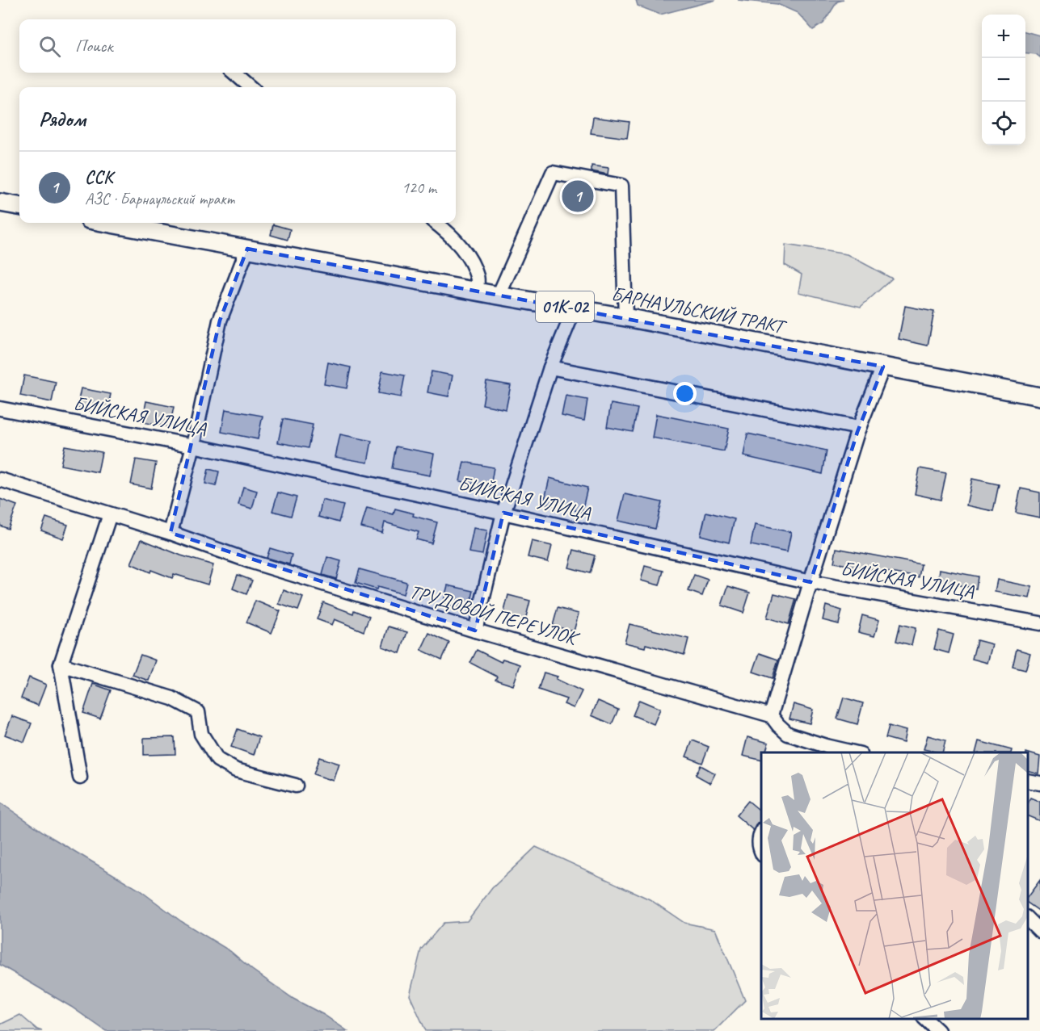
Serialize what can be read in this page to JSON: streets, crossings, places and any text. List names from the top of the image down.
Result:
{
  "streets": {
    "main road": ["01К-02", "БАРНАУЛЬСКИЙ ТРАКТ"],
    "street": ["БИЙСКАЯ УЛИЦА", "ТРУДОВОЙ ПЕРЕУЛОК"]
  },
  "page": {
    "map_buttons": ["+", "−"],
    "search": "Поиск",
    "heading": "Рядом",
    "list": [
      {
        "mark": "1",
        "name": "ССК",
        "note": "АЗС · Барнаульский тракт",
        "value": "120 m"
      }
    ],
    "pins": "1"
  }
}
